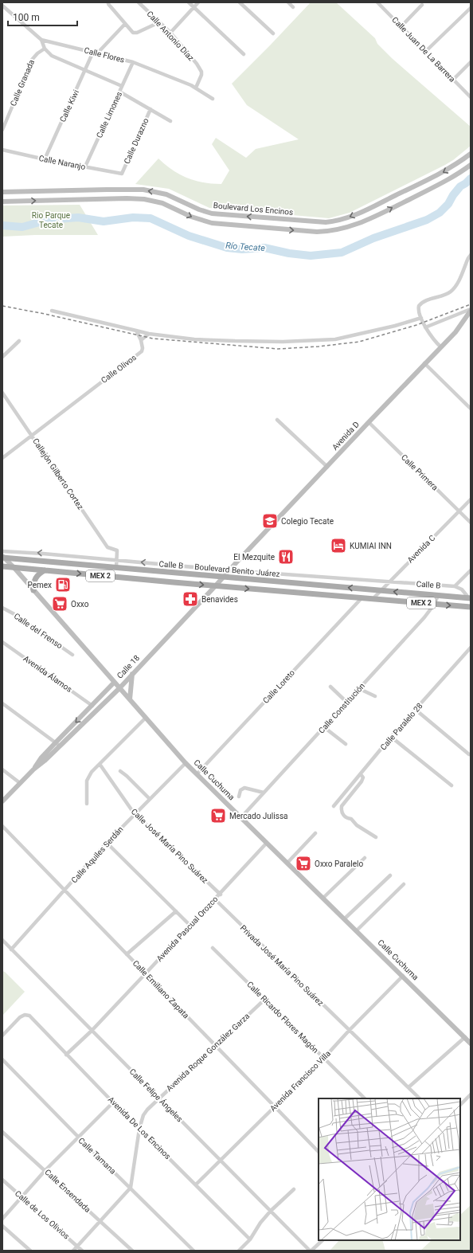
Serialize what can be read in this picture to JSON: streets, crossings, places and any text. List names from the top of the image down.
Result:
{
  "streets": {
    "main road": ["Boulevard Benito Juárez", "MEX 2"],
    "street": [
      "Calle Antonio Díaz",
      "Calle Juan De La Barrera",
      "Calle Flores",
      "Calle Granada",
      "Calle Kiwi",
      "Calle Limones",
      "Calle Durazno",
      "Calle Naranjo",
      "Boulevard Los Encinos",
      "Calle Olivos",
      "Avenida D",
      "Calle Primera",
      "Callejón Gilberto Cortez",
      "Avenida C",
      "Calle B",
      "Calle del Frenso",
      "Calle 18",
      "Avenida Álamos",
      "Calle Loreto",
      "Calle Constitución",
      "Calle Paralelo 28",
      "Calle Cuchuma",
      "Calle José María Pino Suárez",
      "Calle Aquiles Serdán",
      "Avenida Pascual Orozco",
      "Privada José María Pino Suárez",
      "Calle Emiliano Zapata",
      "Calle Ricardo Flores Magón",
      "Avenida Roque González Garza",
      "Avenida Francisco Villa",
      "Calle Felipe Ángeles",
      "Avenida De Los Encinos",
      "Calle Tamana",
      "Calle Ensendada",
      "Calle de Los Olivios"
    ]
  },
  "crossings": [
    ["Calle Antonio Díaz", "Calle Flores"],
    ["Calle Flores", "Calle Kiwi"],
    ["Calle Flores", "Calle Limones"],
    ["Calle Kiwi", "Calle Naranjo"],
    ["Calle Limones", "Calle Naranjo"],
    ["Calle Durazno", "Calle Naranjo"],
    ["Calle Olivos", "Callejón Gilberto Cortez"],
    ["Avenida D", "Calle Primera"],
    ["Avenida D", "Calle B"],
    ["Avenida D", "Calle 18"],
    ["Calle Primera", "Avenida C"],
    ["Callejón Gilberto Cortez", "Calle B"],
    ["Avenida C", "Calle B"],
    ["Avenida C", "Boulevard Benito Juárez"],
    ["Avenida C", "MEX 2"],
    ["Calle B", "Calle 18"],
    ["Boulevard Benito Juárez", "Calle 18"],
    ["Boulevard Benito Juárez", "Calle Constitución"],
    ["Boulevard Benito Juárez", "Calle Cuchuma"],
    ["MEX 2", "Calle 18"],
    ["MEX 2", "Calle Loreto"],
    ["MEX 2", "Calle Constitución"],
    ["MEX 2", "Calle Cuchuma"],
    ["Calle 18", "Avenida Álamos"],
    ["Calle 18", "Calle Cuchuma"],
    ["Calle Loreto", "Calle Cuchuma"],
    ["Calle Constitución", "Calle Cuchuma"],
    ["Calle Cuchuma", "Calle Aquiles Serdán"],
    ["Calle Cuchuma", "Avenida Pascual Orozco"],
    ["Calle Cuchuma", "Avenida Francisco Villa"],
    ["Calle José María Pino Suárez", "Calle Aquiles Serdán"],
    ["Calle José María Pino Suárez", "Avenida Pascual Orozco"],
    ["Calle Aquiles Serdán", "Calle Emiliano Zapata"],
    ["Calle Aquiles Serdán", "Calle Felipe Ángeles"],
    ["Avenida Pascual Orozco", "Privada José María Pino Suárez"],
    ["Avenida Pascual Orozco", "Calle Emiliano Zapata"],
    ["Avenida Pascual Orozco", "Calle Felipe Ángeles"],
    ["Avenida Pascual Orozco", "Avenida De Los Encinos"],
    ["Privada José María Pino Suárez", "Avenida Francisco Villa"],
    ["Calle Emiliano Zapata", "Avenida Roque González Garza"],
    ["Calle Emiliano Zapata", "Avenida Francisco Villa"],
    ["Calle Ricardo Flores Magón", "Avenida Roque González Garza"],
    ["Calle Ricardo Flores Magón", "Avenida Francisco Villa"],
    ["Avenida Roque González Garza", "Calle Felipe Ángeles"],
    ["Avenida Roque González Garza", "Avenida De Los Encinos"],
    ["Avenida Roque González Garza", "Calle Tamana"],
    ["Avenida Francisco Villa", "Calle Felipe Ángeles"],
    ["Avenida Francisco Villa", "Avenida De Los Encinos"]
  ],
  "one_way": ["Calle B"],
  "water": ["Río Tecate"],
  "parks": ["Rio Parque Tecate"],
  "places": {
    "school or university": ["Colegio Tecate"],
    "hotel": ["KUMIAI INN"],
    "restaurant": ["El Mezquite"],
    "fuel station": ["Pemex"],
    "pharmacy": ["Benavides"],
    "supermarket": ["Oxxo", "Mercado Julissa", "Oxxo Paralelo"]
  },
  "scale_bar": "100 m"
}
